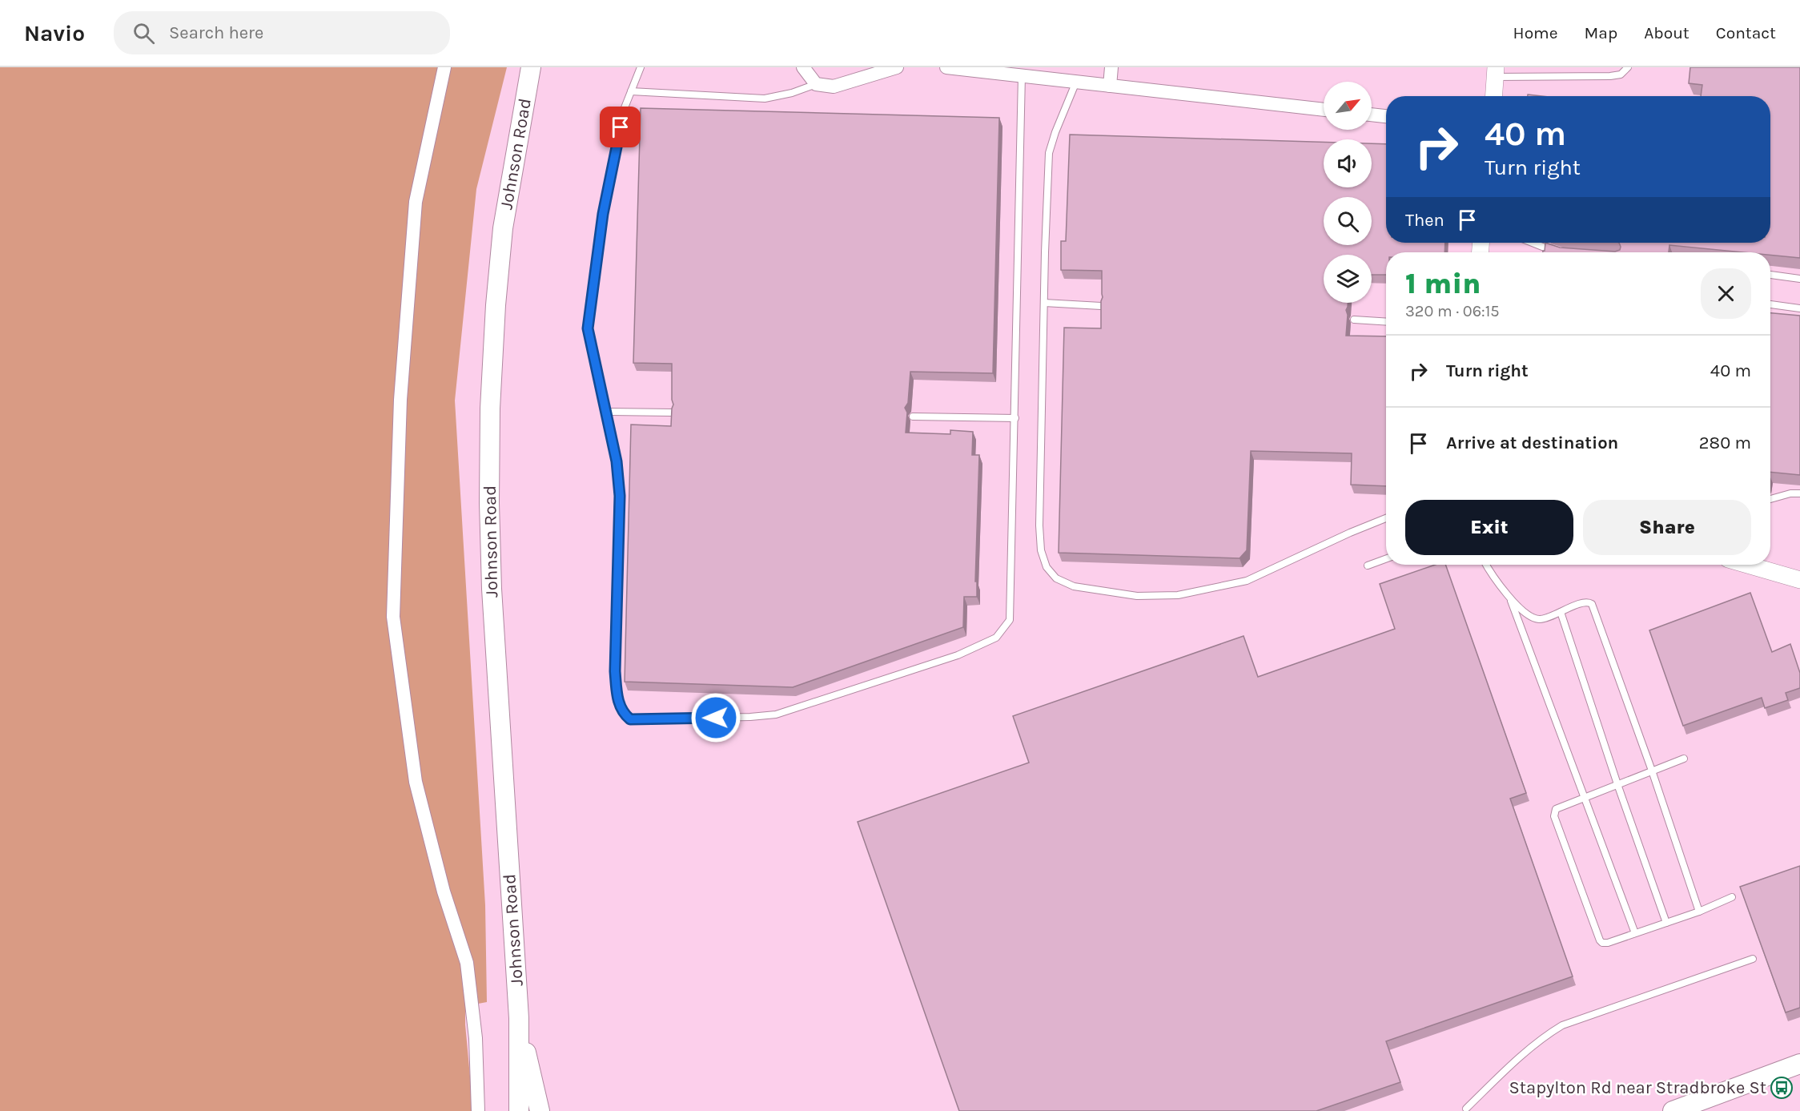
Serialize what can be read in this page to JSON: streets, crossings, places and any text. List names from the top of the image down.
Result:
{
  "streets": {
    "main road": ["Johnson Road"]
  },
  "places": {
    "bus stop": ["Stapylton Rd near Stradbroke St"]
  },
  "north": "top right",
  "page": {
    "header": "Navio",
    "search": "Search here",
    "nav": [
      "Home",
      "Map",
      "About",
      "Contact"
    ],
    "turn": ["40 m", "Turn right"],
    "then": "Then",
    "heading": ["1 min", "320 m · 06:15"],
    "list": [
      {
        "name": "Turn right",
        "value": "40 m"
      },
      {
        "name": "Arrive at destination",
        "value": "280 m"
      }
    ],
    "buttons": ["Exit", "Share"]
  }
}
